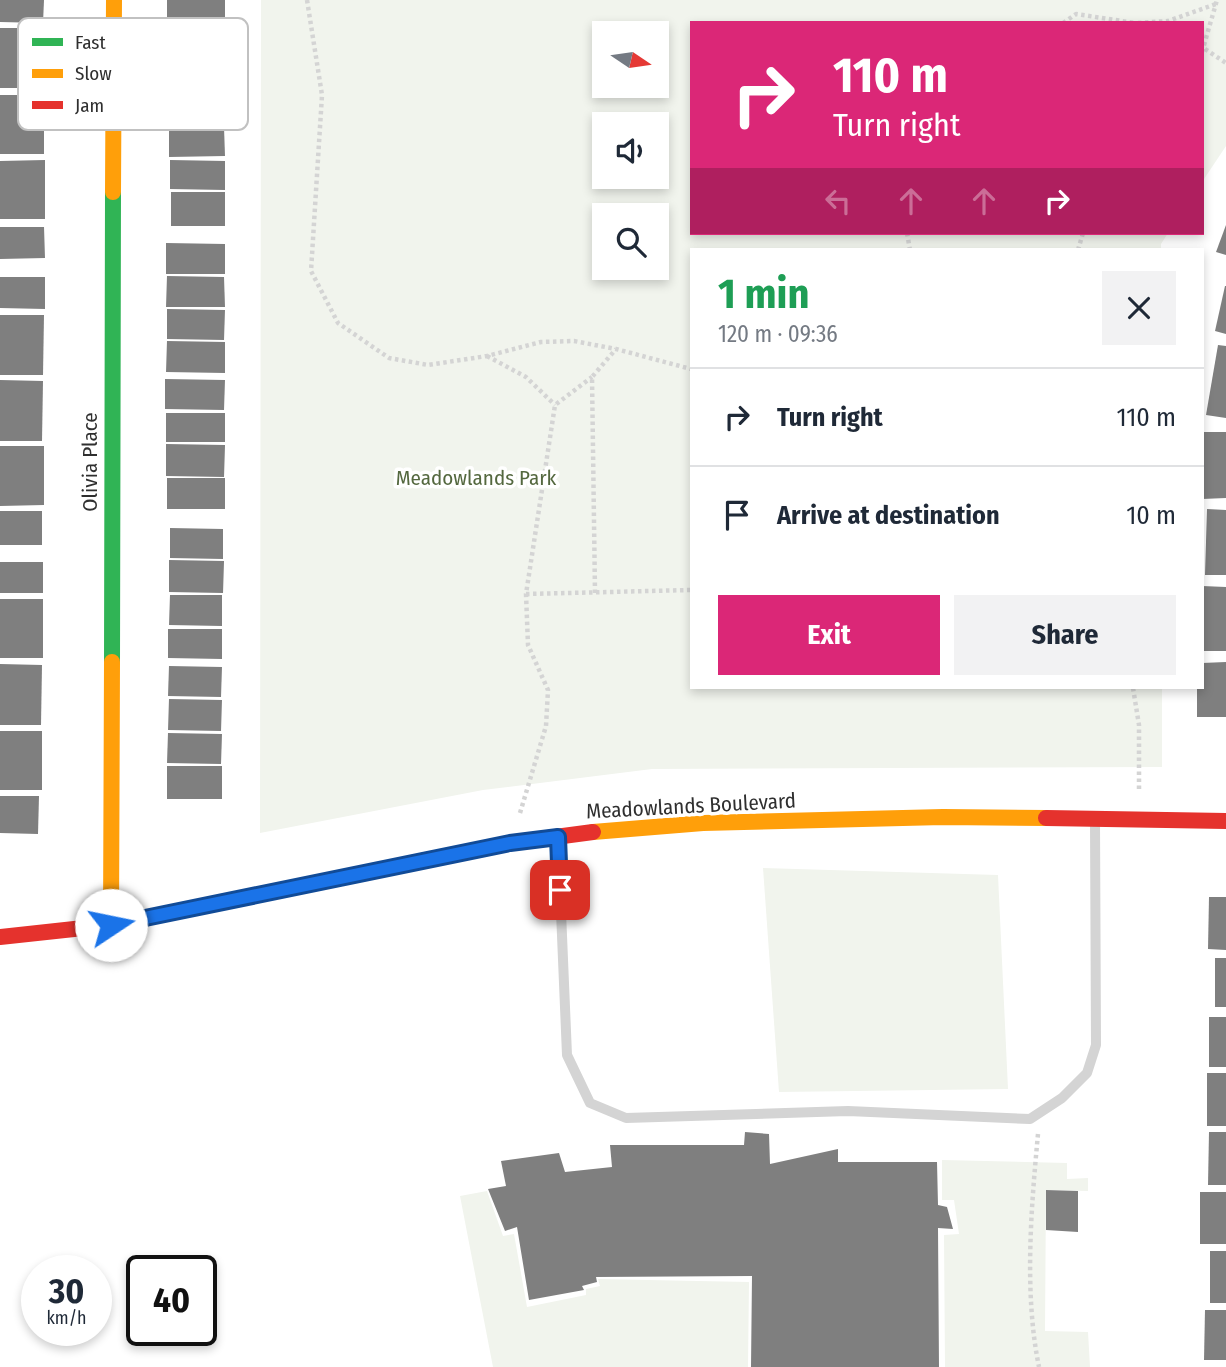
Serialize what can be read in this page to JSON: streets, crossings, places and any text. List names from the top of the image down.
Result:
{
  "streets": {
    "street": ["Olivia Place", "Meadowlands Boulevard"]
  },
  "crossings": [
    ["Olivia Place", "Meadowlands Boulevard"]
  ],
  "parks": ["Meadowlands Park"],
  "legend": ["Fast", "Slow", "Jam"],
  "north": "right",
  "page": {
    "turn": ["110 m", "Turn right"],
    "heading": ["1 min", "120 m · 09:36"],
    "list": [
      {
        "name": "Turn right",
        "value": "110 m"
      },
      {
        "name": "Arrive at destination",
        "value": "10 m"
      }
    ],
    "buttons": ["Exit", "Share"],
    "speed": "30 km/h",
    "limit": "40"
  }
}
